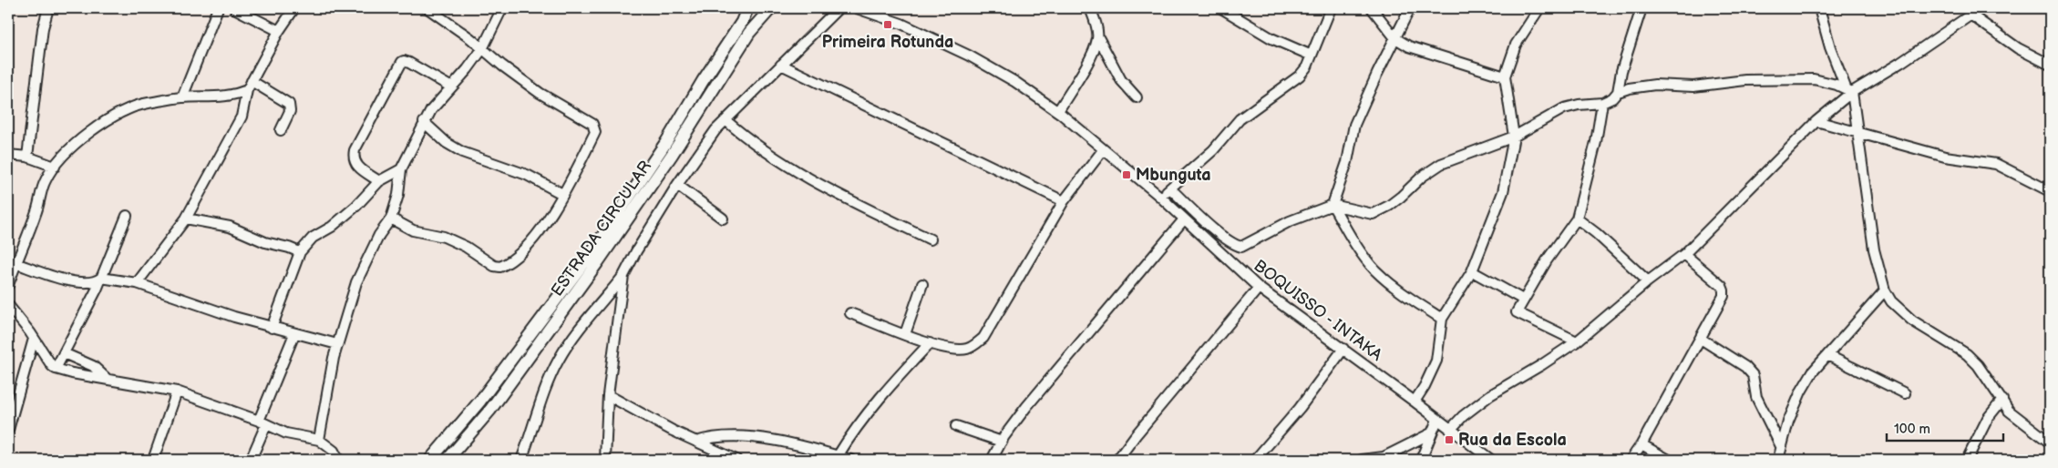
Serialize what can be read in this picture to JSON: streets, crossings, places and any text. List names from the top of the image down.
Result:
{
  "streets": {
    "main road": ["ESTRADA CIRCULAR"],
    "street": ["BOQUISSO - INTAKA"]
  },
  "places": {
    "transit": ["Primeira Rotunda", "Mbunguta", "Rua da Escola"]
  },
  "scale_bar": "100 m"
}
